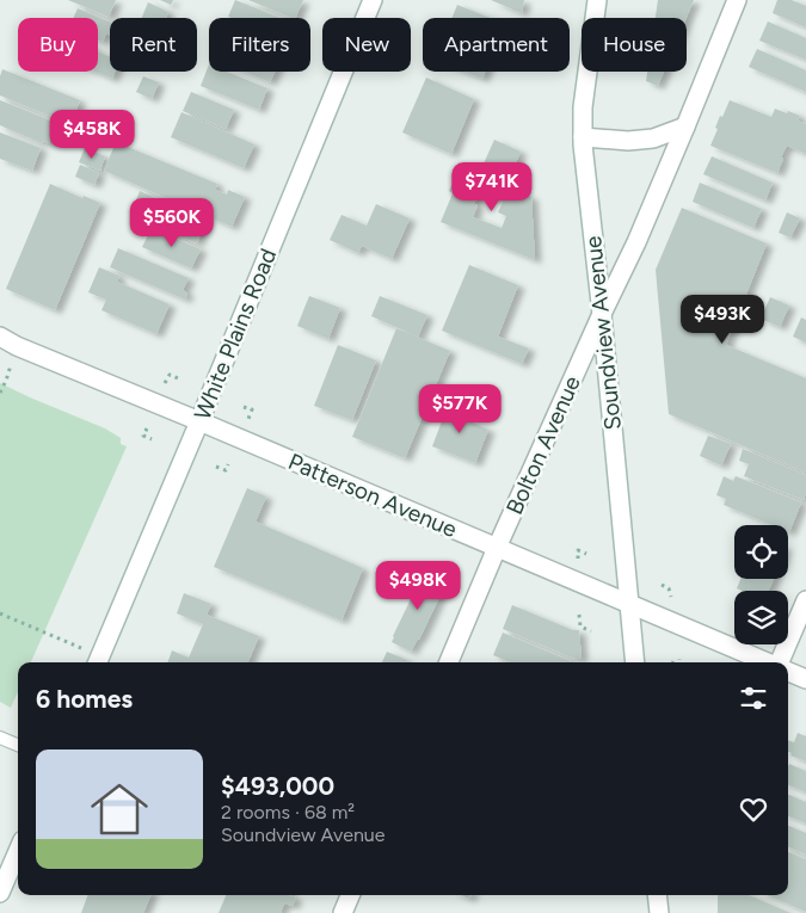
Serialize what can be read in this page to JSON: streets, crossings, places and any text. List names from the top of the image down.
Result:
{
  "streets": {
    "street": [
      "Soundview Avenue",
      "White Plains Road",
      "Bolton Avenue",
      "Patterson Avenue"
    ]
  },
  "crossings": [
    ["Soundview Avenue", "Bolton Avenue"],
    ["Soundview Avenue", "Patterson Avenue"],
    ["White Plains Road", "Patterson Avenue"],
    ["Bolton Avenue", "Patterson Avenue"]
  ],
  "page": {
    "chip": [
      "Buy",
      "Rent",
      "Filters",
      "New",
      "Apartment",
      "House"
    ],
    "price": [
      "$458K",
      "$741K",
      "$560K",
      "$493K",
      "$577K",
      "$498K"
    ],
    "heading": "6 homes",
    "list": [
      {
        "name": "$493,000",
        "note": "2 rooms · 68 m² · Soundview Avenue"
      }
    ]
  }
}
